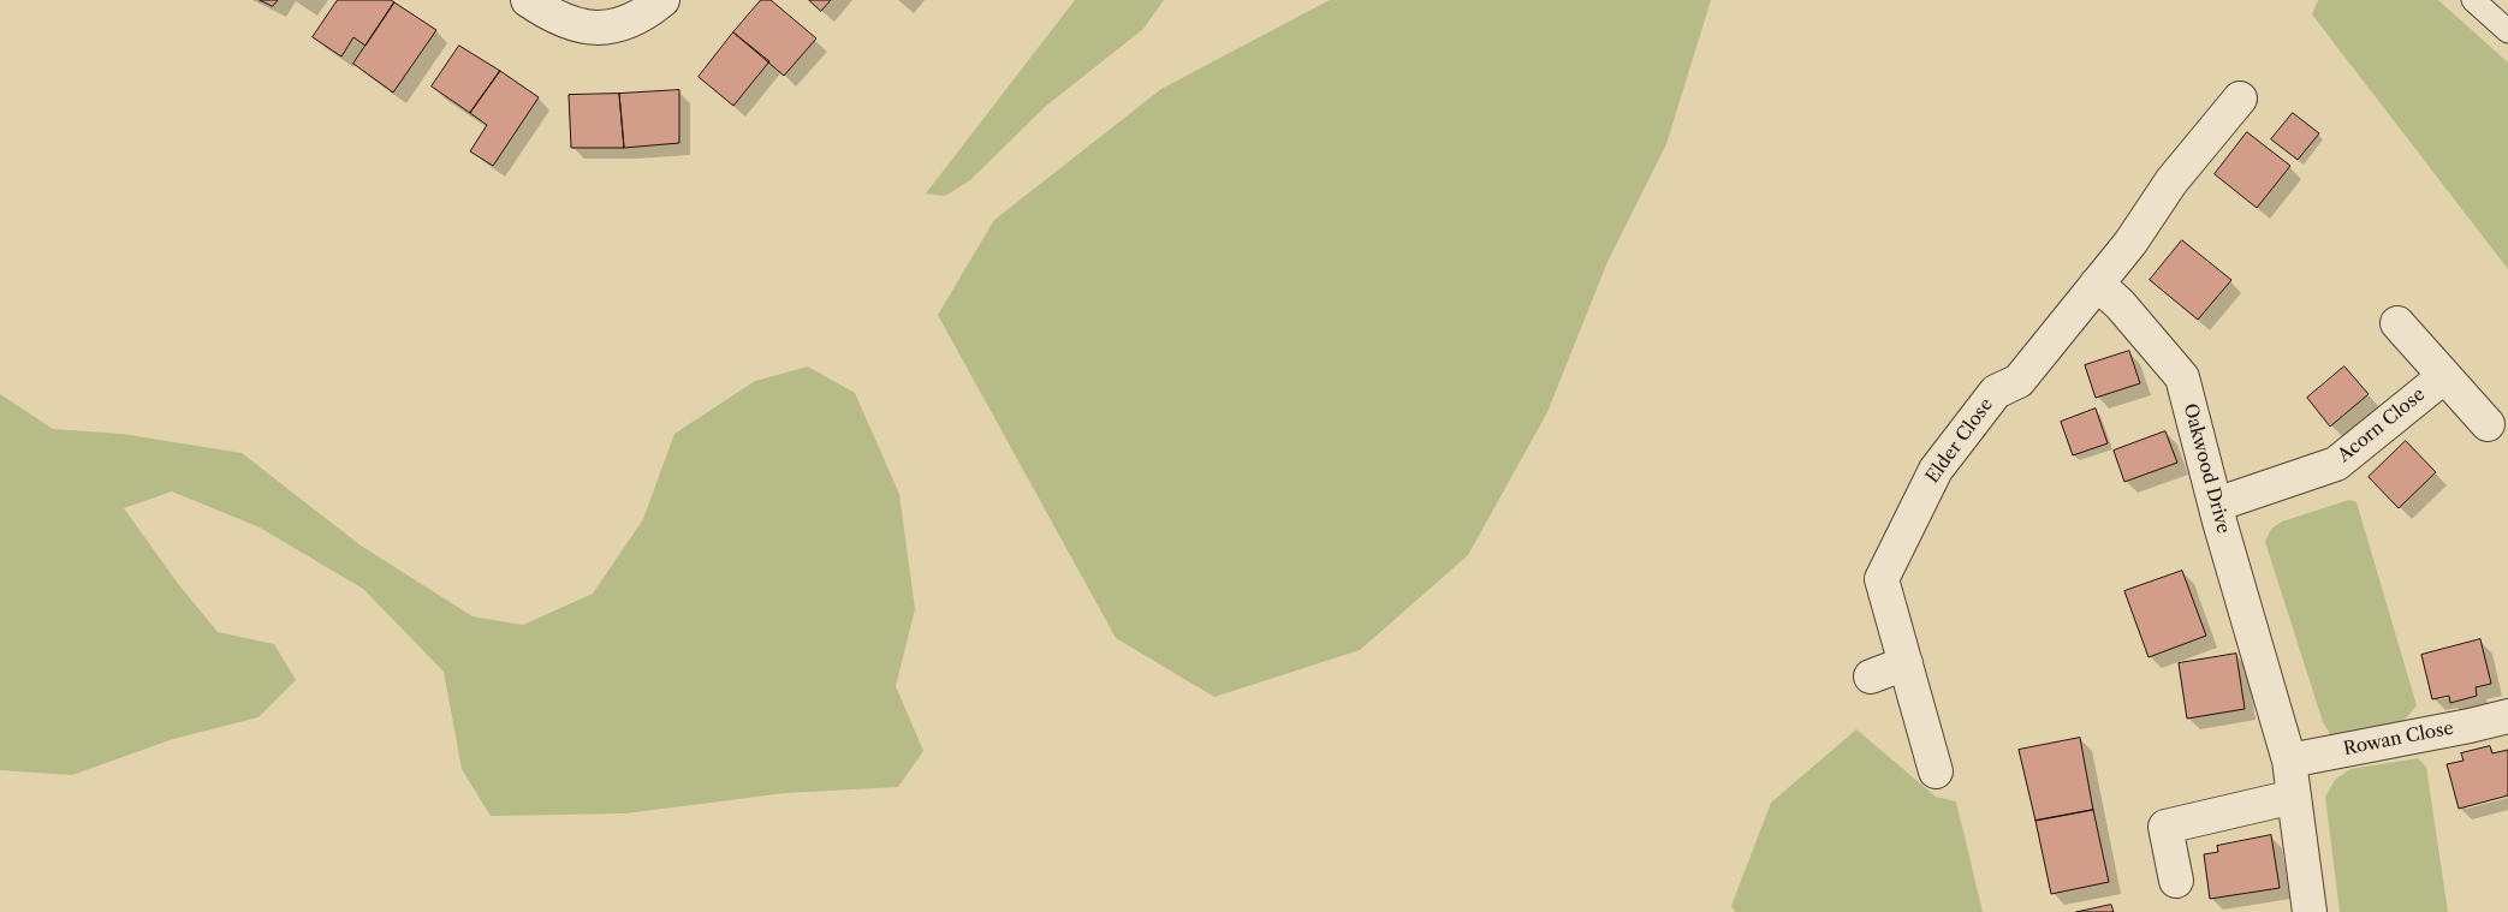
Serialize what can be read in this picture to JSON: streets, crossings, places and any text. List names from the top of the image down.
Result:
{
  "streets": {
    "street": [
      "Acorn Close",
      "Elder Close",
      "Oakwood Drive",
      "Rowan Close"
    ]
  },
  "crossings": [
    ["Acorn Close", "Oakwood Drive"],
    ["Elder Close", "Oakwood Drive"],
    ["Oakwood Drive", "Rowan Close"]
  ]
}
